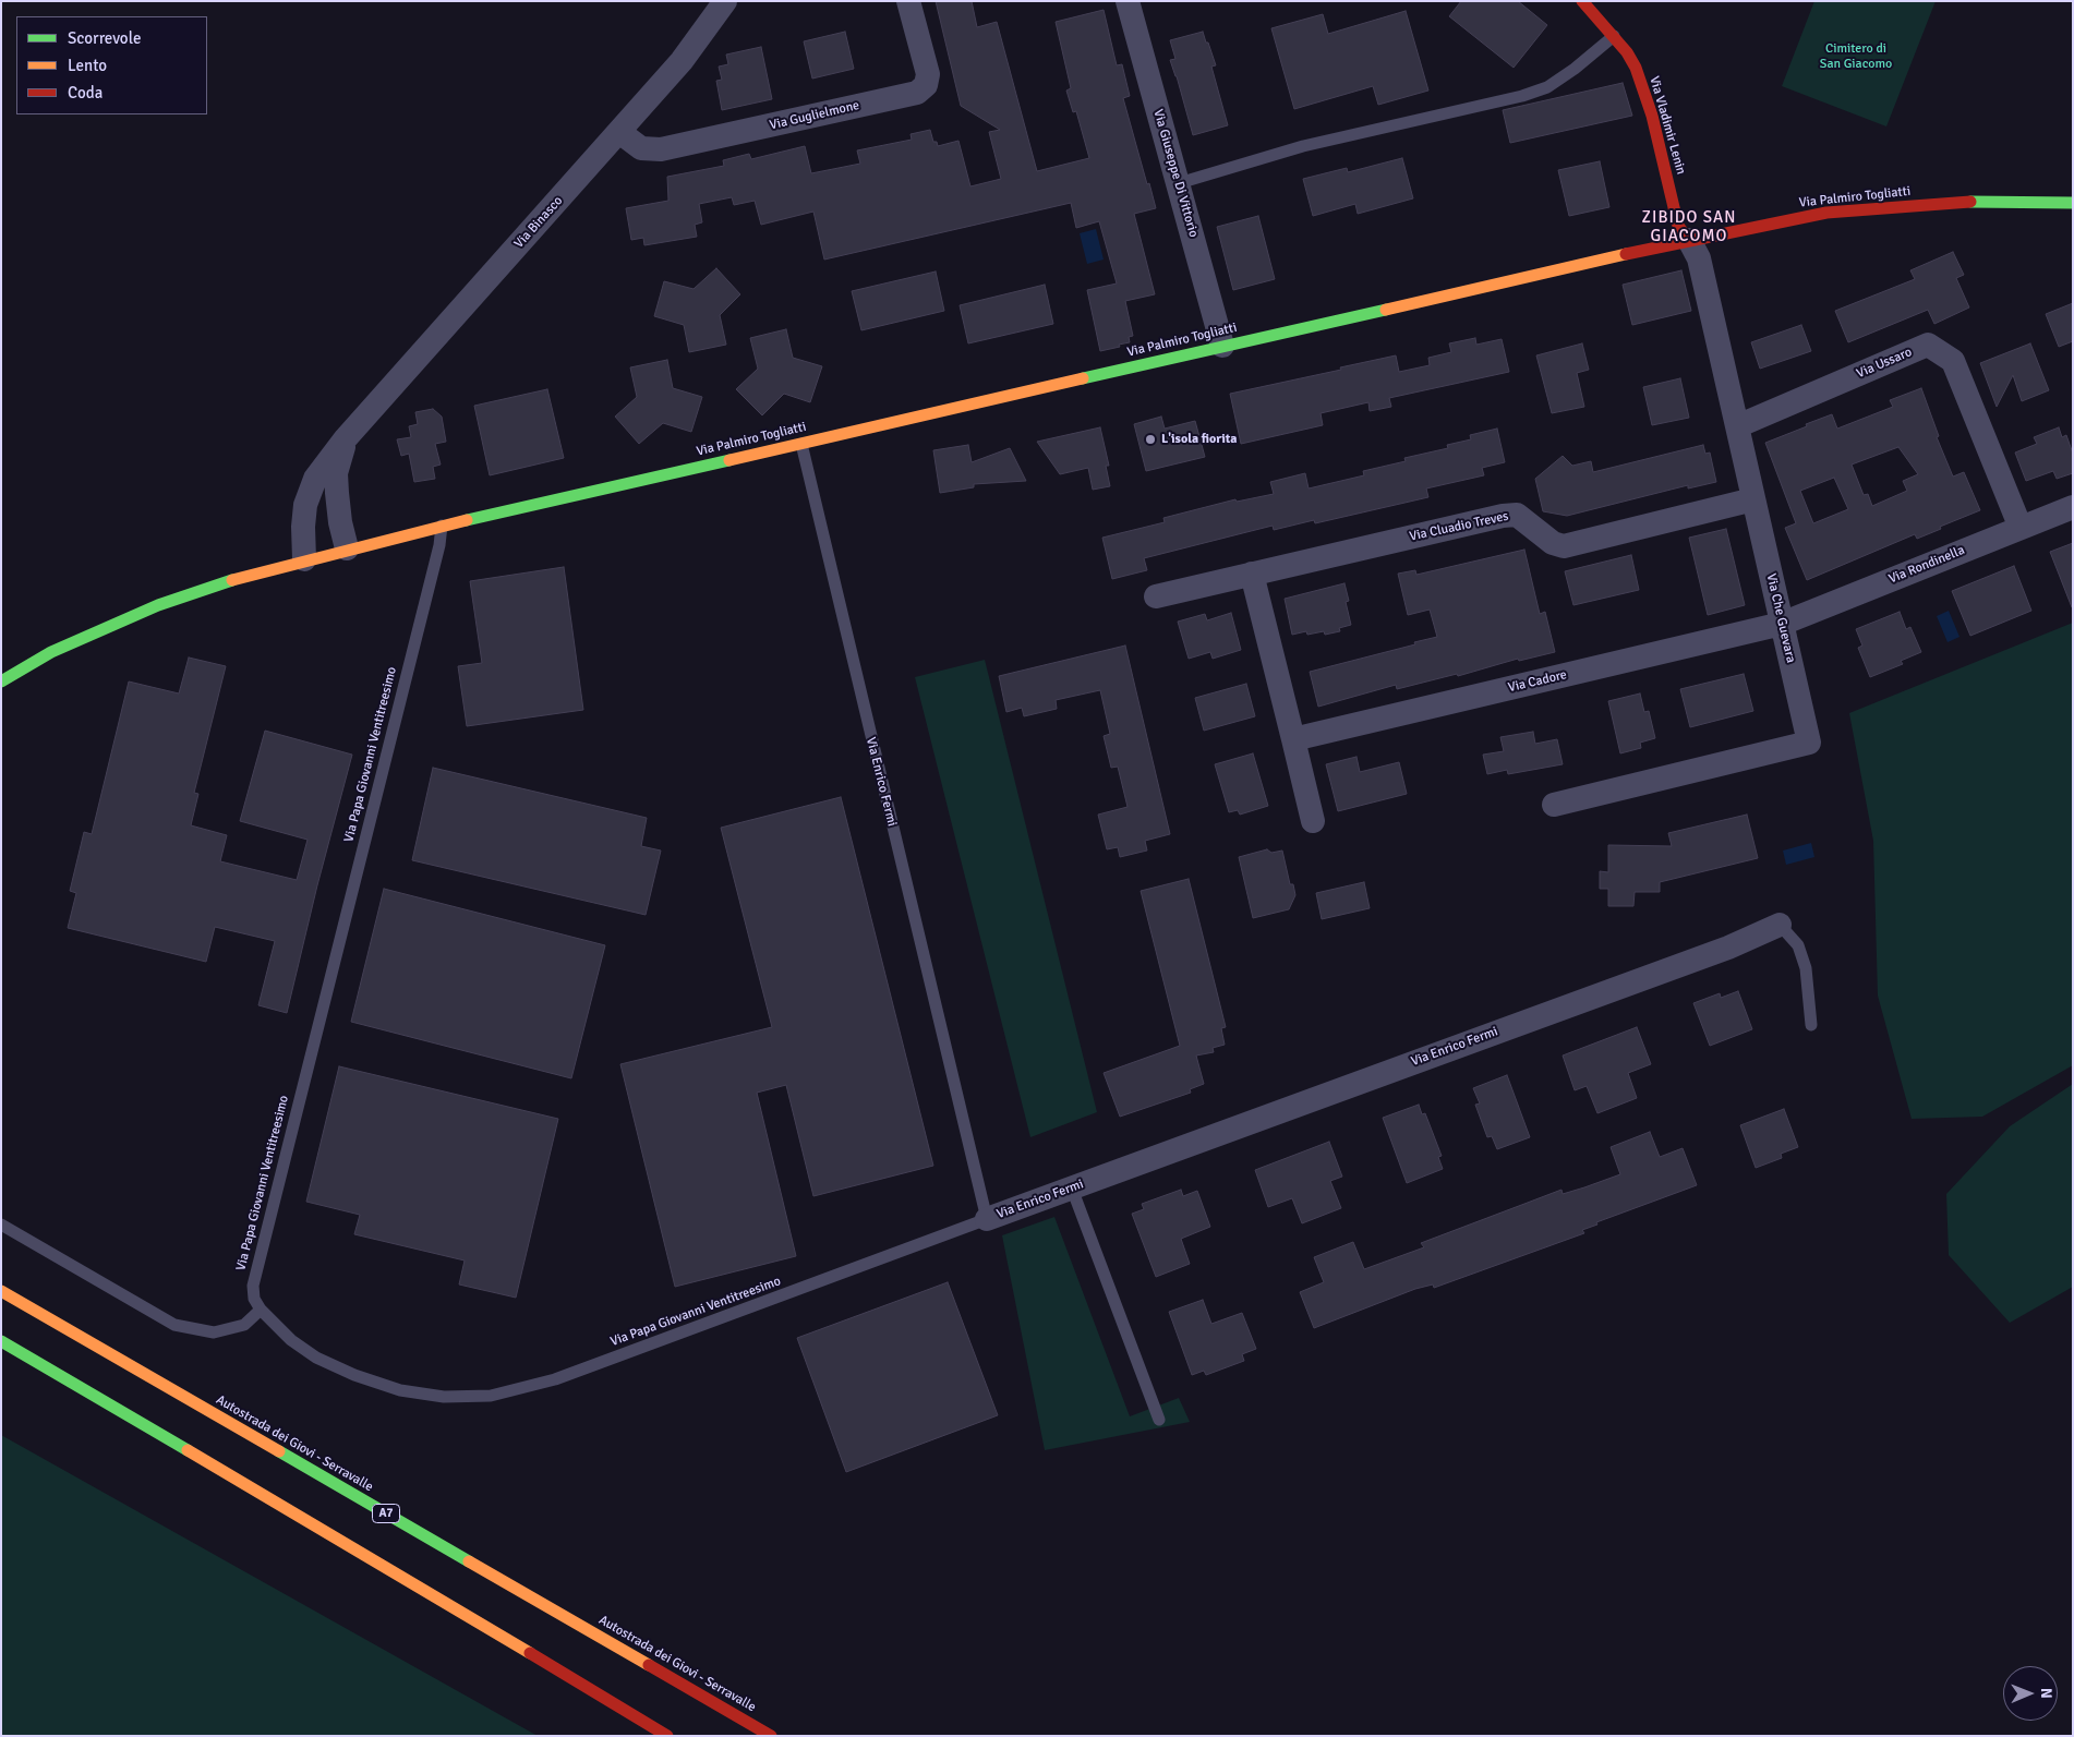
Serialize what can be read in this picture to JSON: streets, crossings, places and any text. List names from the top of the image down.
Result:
{
  "streets": {
    "main road": [
      "Via Vladimir Lenin",
      "Via Palmiro Togliatti",
      "Autostrada dei Giovi - Serravalle",
      "A7"
    ],
    "street": [
      "Via Guglielmone",
      "Via Giuseppe Di Vittorio",
      "Via Binasco",
      "Via Ussaro",
      "Via Cluadio Treves",
      "Via Rondinella",
      "Via Che Guevara",
      "Via Cadore",
      "Via Enrico Fermi"
    ],
    "lane": ["Via Papa Giovanni Ventitreesimo"]
  },
  "crossings": [
    ["Via Guglielmone", "Via Binasco"],
    ["Via Vladimir Lenin", "Via Palmiro Togliatti"],
    ["Via Vladimir Lenin", "Via Che Guevara"],
    ["Via Giuseppe Di Vittorio", "Via Palmiro Togliatti"],
    ["Via Palmiro Togliatti", "Via Binasco"],
    ["Via Palmiro Togliatti", "Via Che Guevara"],
    ["Via Palmiro Togliatti", "Via Papa Giovanni Ventitreesimo"],
    ["Via Palmiro Togliatti", "Via Enrico Fermi"],
    ["Via Ussaro", "Via Rondinella"],
    ["Via Ussaro", "Via Che Guevara"],
    ["Via Cluadio Treves", "Via Che Guevara"],
    ["Via Rondinella", "Via Che Guevara"],
    ["Via Rondinella", "Via Cadore"],
    ["Via Che Guevara", "Via Cadore"],
    ["Via Papa Giovanni Ventitreesimo", "Via Enrico Fermi"]
  ],
  "districts": ["ZIBIDO SAN GIACOMO"],
  "parks": ["Cimitero di San Giacomo"],
  "places": ["L'isola fiorita"],
  "legend": ["Scorrevole", "Lento", "Coda"],
  "north": "right"
}
